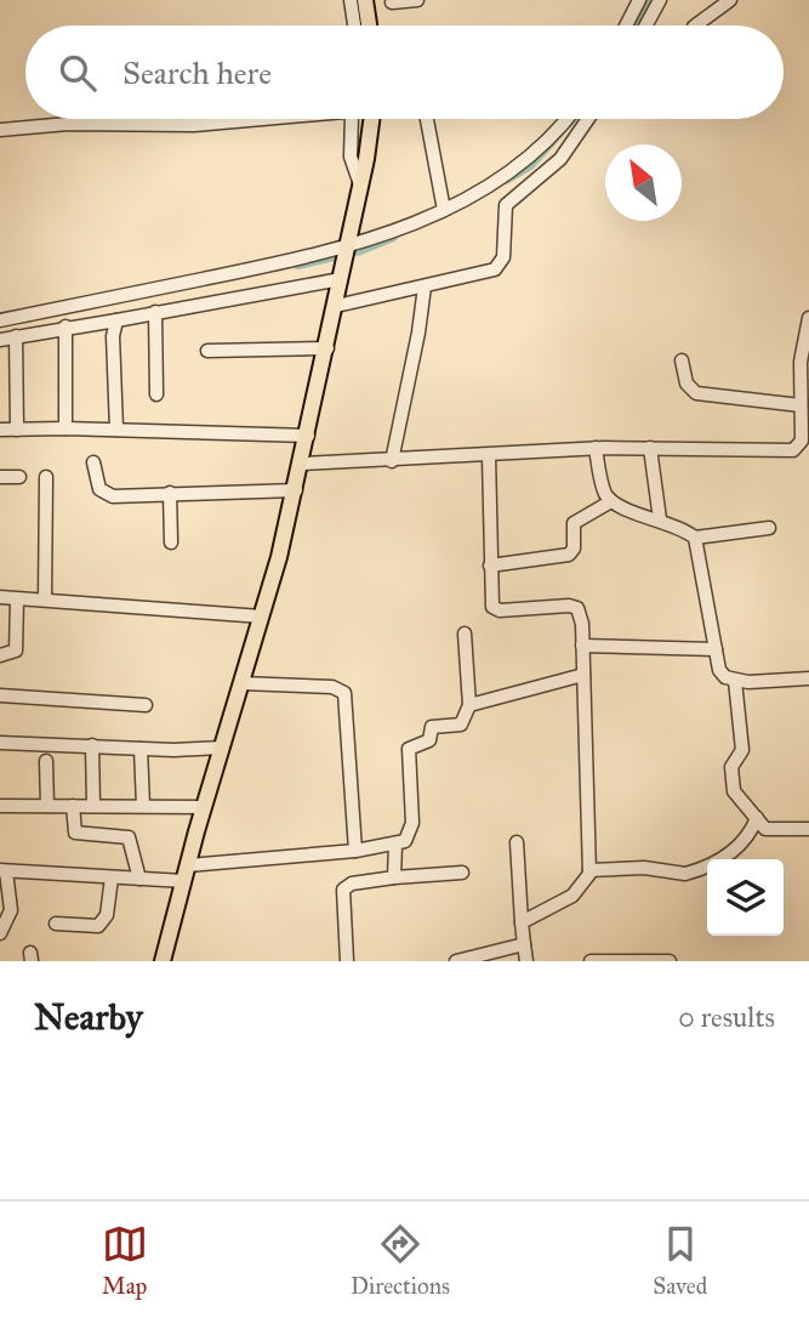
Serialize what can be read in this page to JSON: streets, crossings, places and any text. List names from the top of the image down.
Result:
{
  "north": "top left",
  "page": {
    "search": "Search here",
    "heading": ["Nearby", "0 results"],
    "nav": ["Map", "Directions", "Saved"]
  }
}
